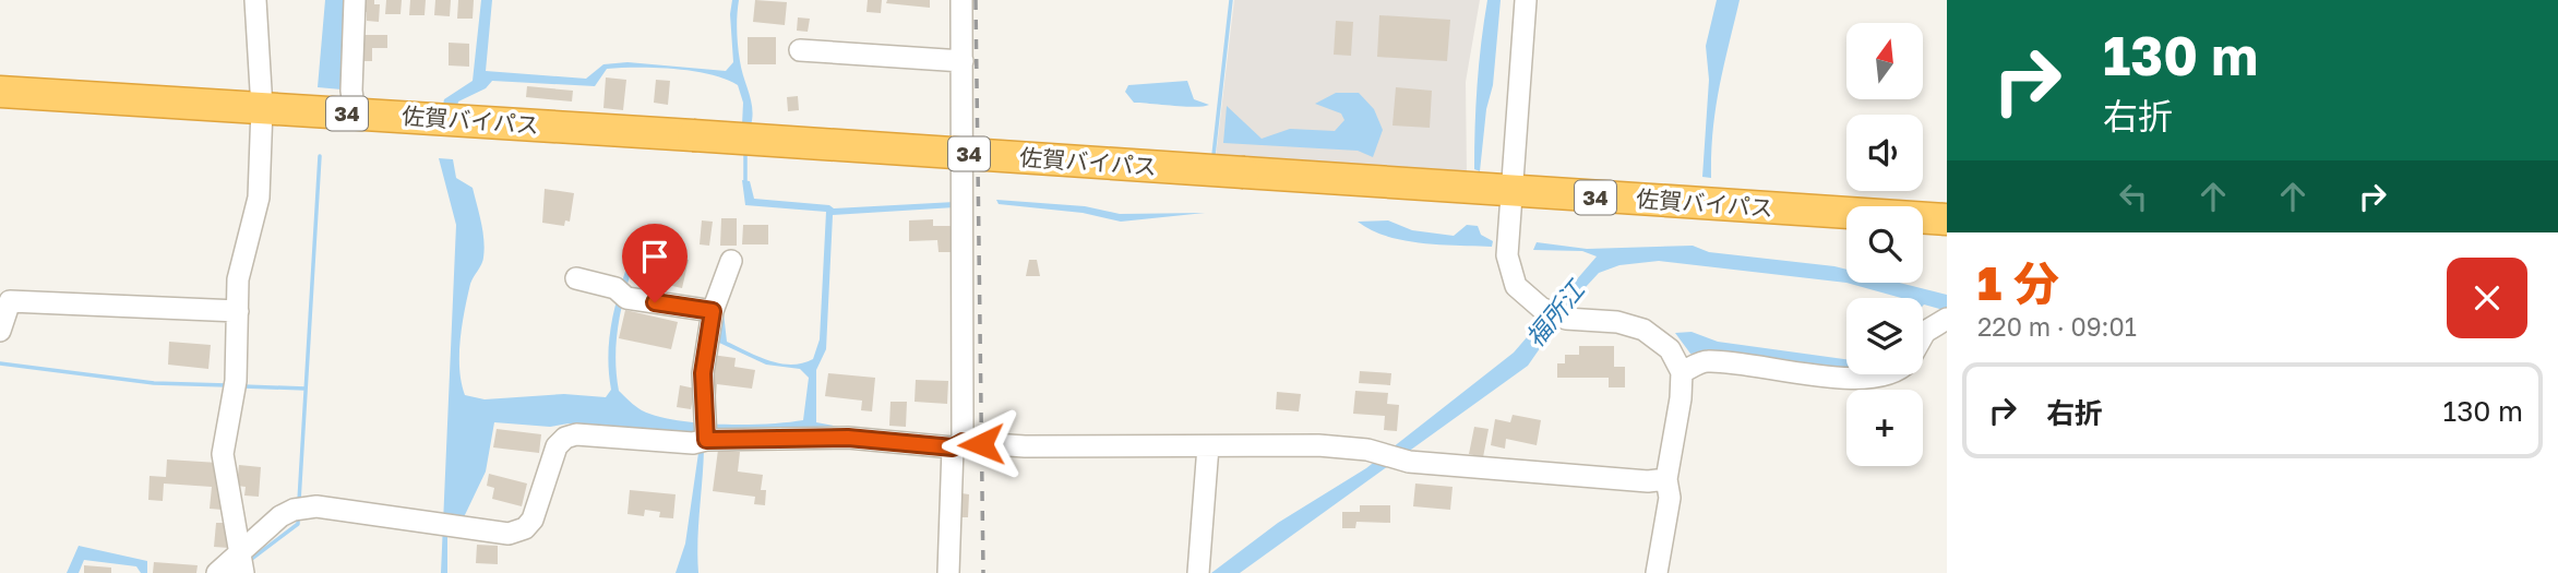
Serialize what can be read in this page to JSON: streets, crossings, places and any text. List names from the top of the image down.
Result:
{
  "streets": {
    "highway": ["34", "佐賀バイパス"]
  },
  "water": ["福所江"],
  "north": "top",
  "page": {
    "turn": ["130 m", "右折"],
    "map_buttons": "+",
    "heading": ["1 分", "220 m · 09:01"],
    "list": [
      {
        "name": "右折",
        "value": "130 m"
      }
    ]
  }
}
